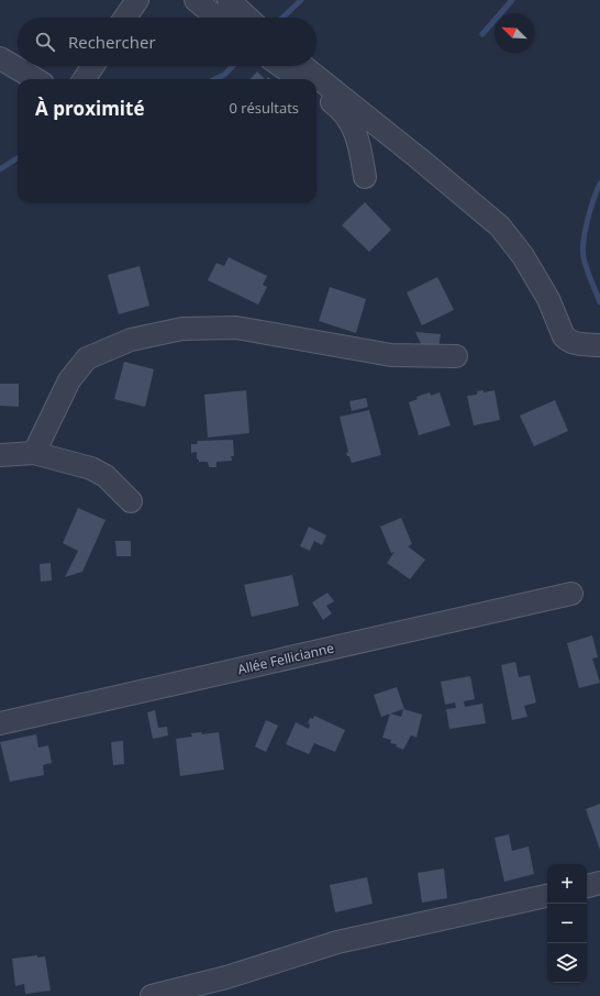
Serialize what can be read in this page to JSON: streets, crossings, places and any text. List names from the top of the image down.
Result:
{
  "streets": {
    "street": ["Allée Fellicianne"]
  },
  "north": "top left",
  "page": {
    "search": "Rechercher",
    "heading": ["À proximité", "0 résultats"],
    "map_buttons": ["+", "−"]
  }
}
